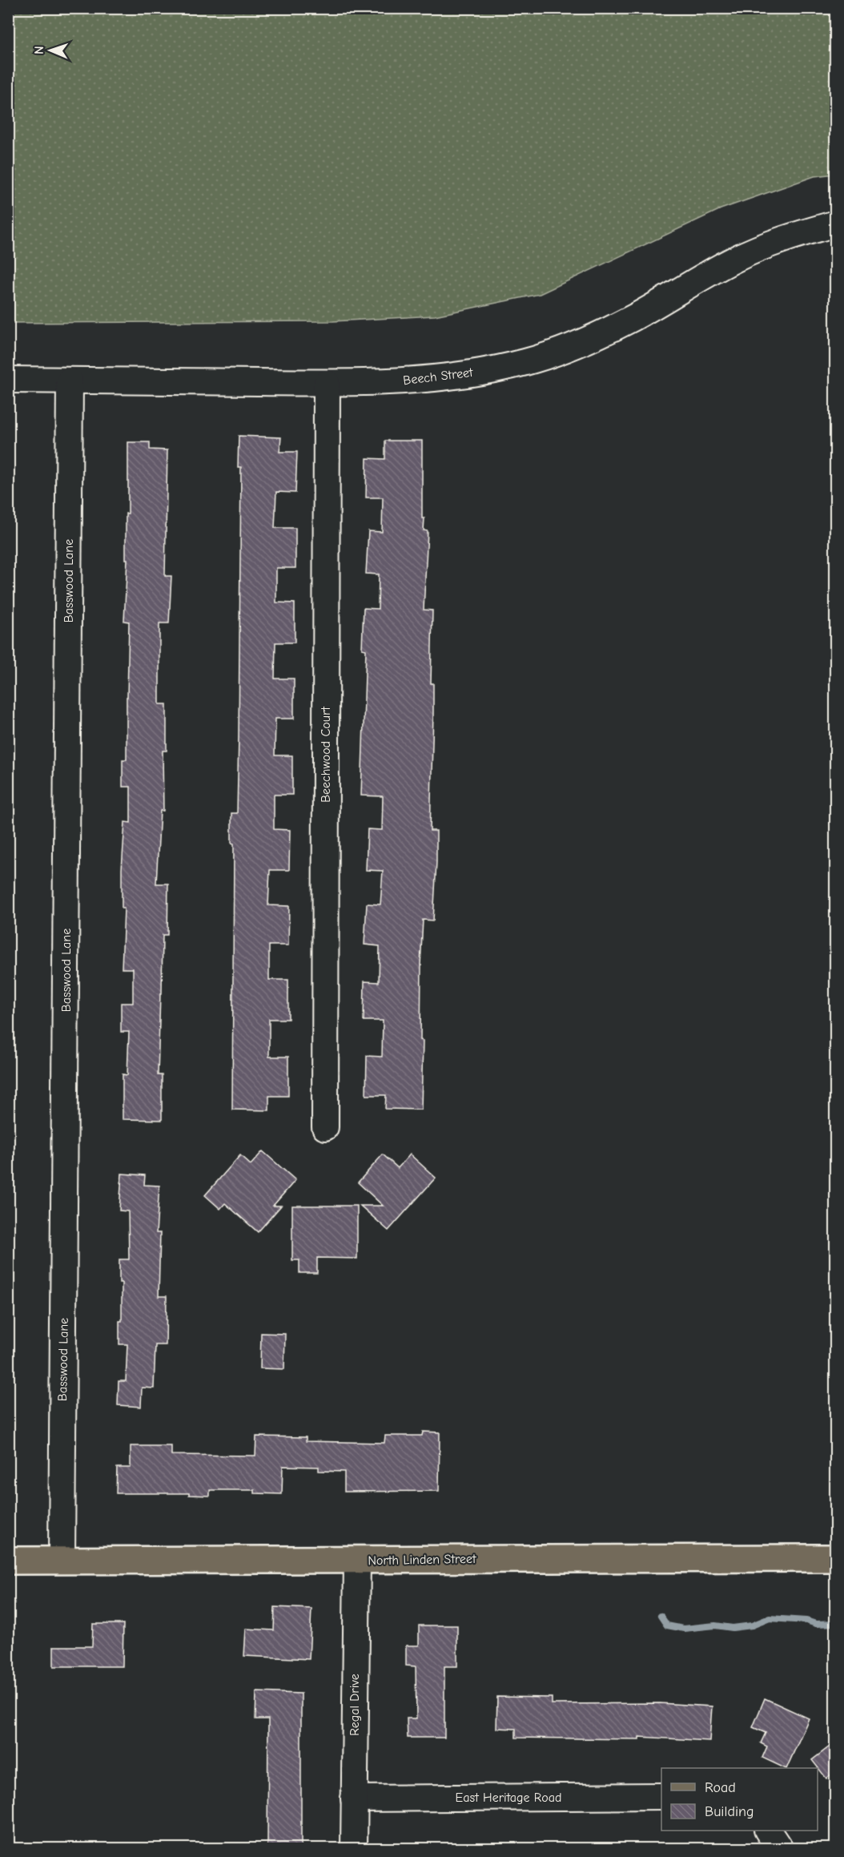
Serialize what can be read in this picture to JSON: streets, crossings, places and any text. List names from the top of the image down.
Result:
{
  "streets": {
    "main road": ["North Linden Street"],
    "street": [
      "Beech Street",
      "Basswood Lane",
      "Beechwood Court",
      "Regal Drive",
      "East Heritage Road"
    ]
  },
  "crossings": [
    ["Beech Street", "Basswood Lane"],
    ["Beech Street", "Beechwood Court"],
    ["Basswood Lane", "North Linden Street"],
    ["North Linden Street", "Regal Drive"],
    ["Regal Drive", "East Heritage Road"]
  ],
  "legend": ["Road", "Building"],
  "north": "left"
}
